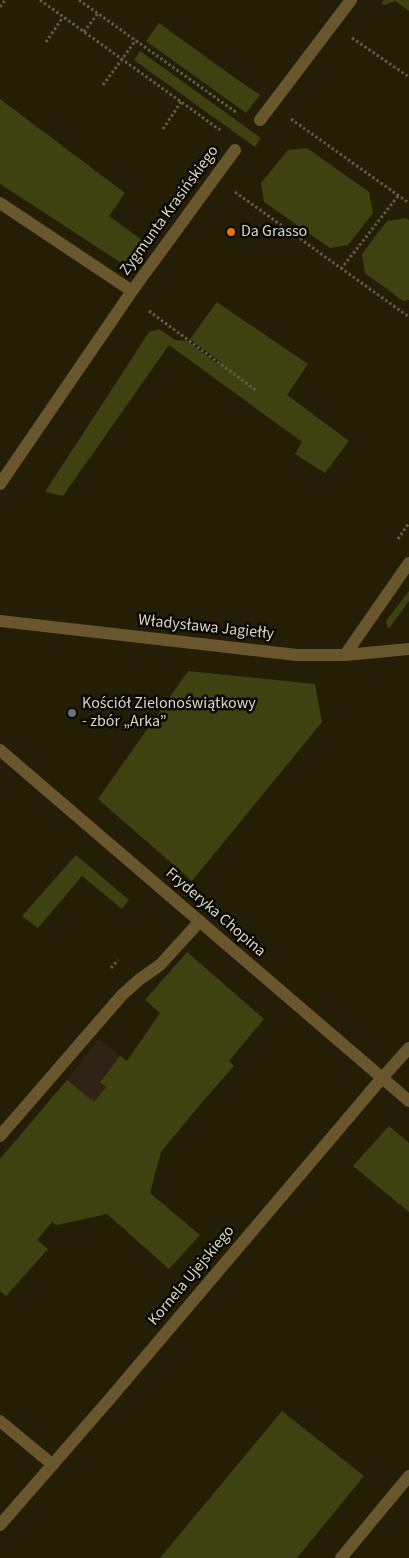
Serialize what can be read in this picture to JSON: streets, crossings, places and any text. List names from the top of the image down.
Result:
{
  "streets": {
    "street": [
      "Zygmunta Krasińskiego",
      "Władysława Jagiełły",
      "Fryderyka Chopina",
      "Kornela Ujejskiego"
    ]
  },
  "crossings": [
    ["Fryderyka Chopina", "Kornela Ujejskiego"]
  ],
  "places": ["Da Grasso", "Kościół Zielonoświątkowy - zbór „Arka”"]
}
